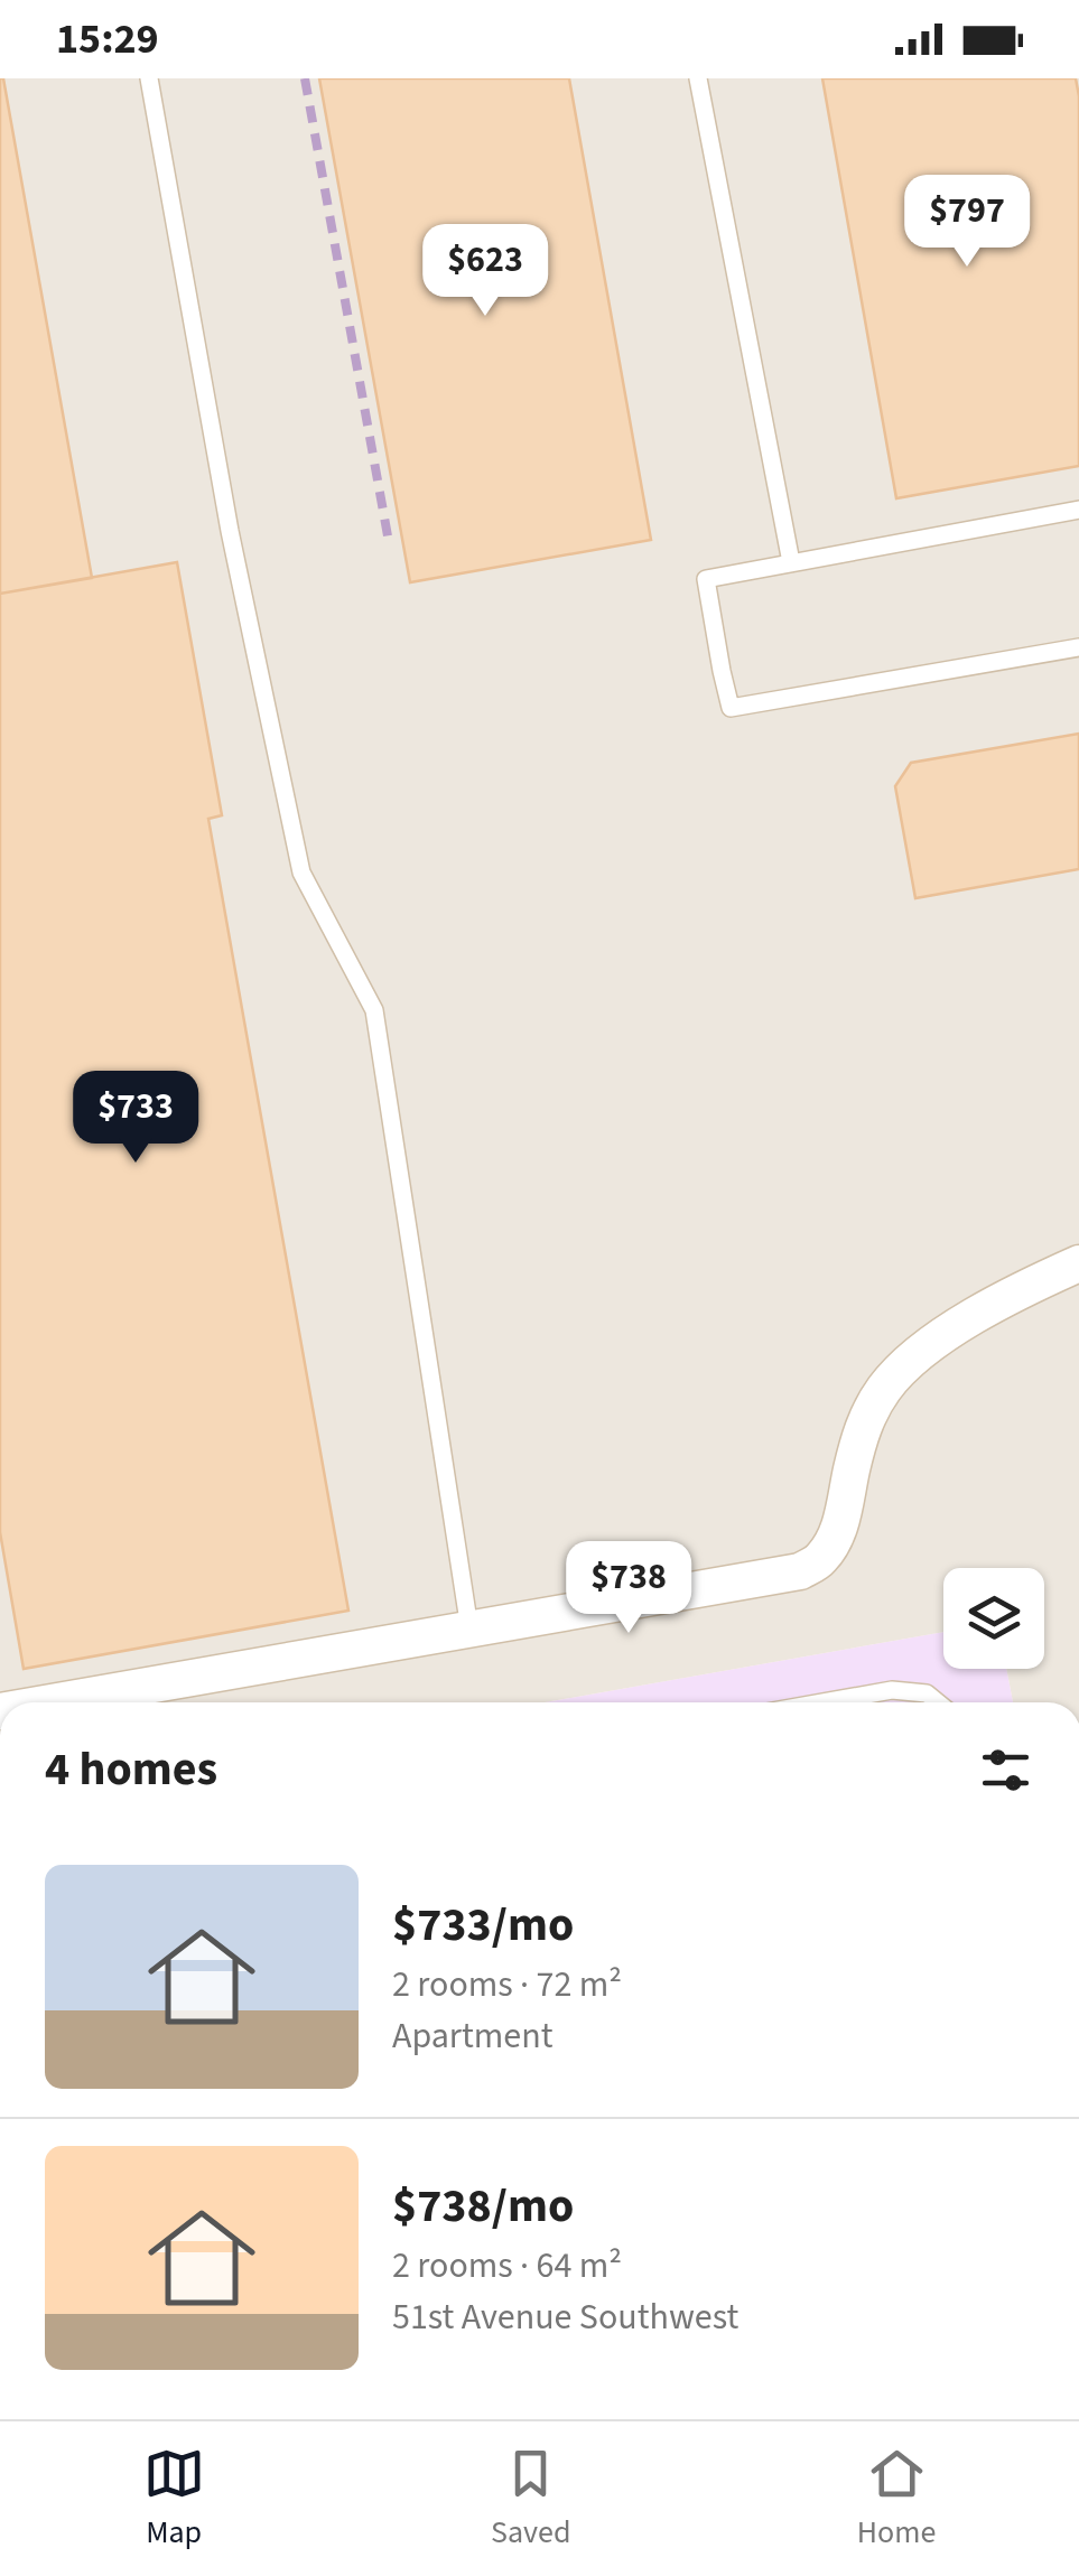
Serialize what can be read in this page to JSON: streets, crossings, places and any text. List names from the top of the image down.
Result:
{
  "page": {
    "status": "15:29",
    "price": [
      "$797",
      "$623",
      "$733",
      "$738"
    ],
    "heading": "4 homes",
    "list": [
      {
        "name": "$733/mo",
        "note": "2 rooms · 72 m² · Apartment"
      },
      {
        "name": "$738/mo",
        "note": "2 rooms · 64 m² · 51st Avenue Southwest"
      }
    ],
    "tabs": ["Map", "Saved", "Home"]
  }
}
